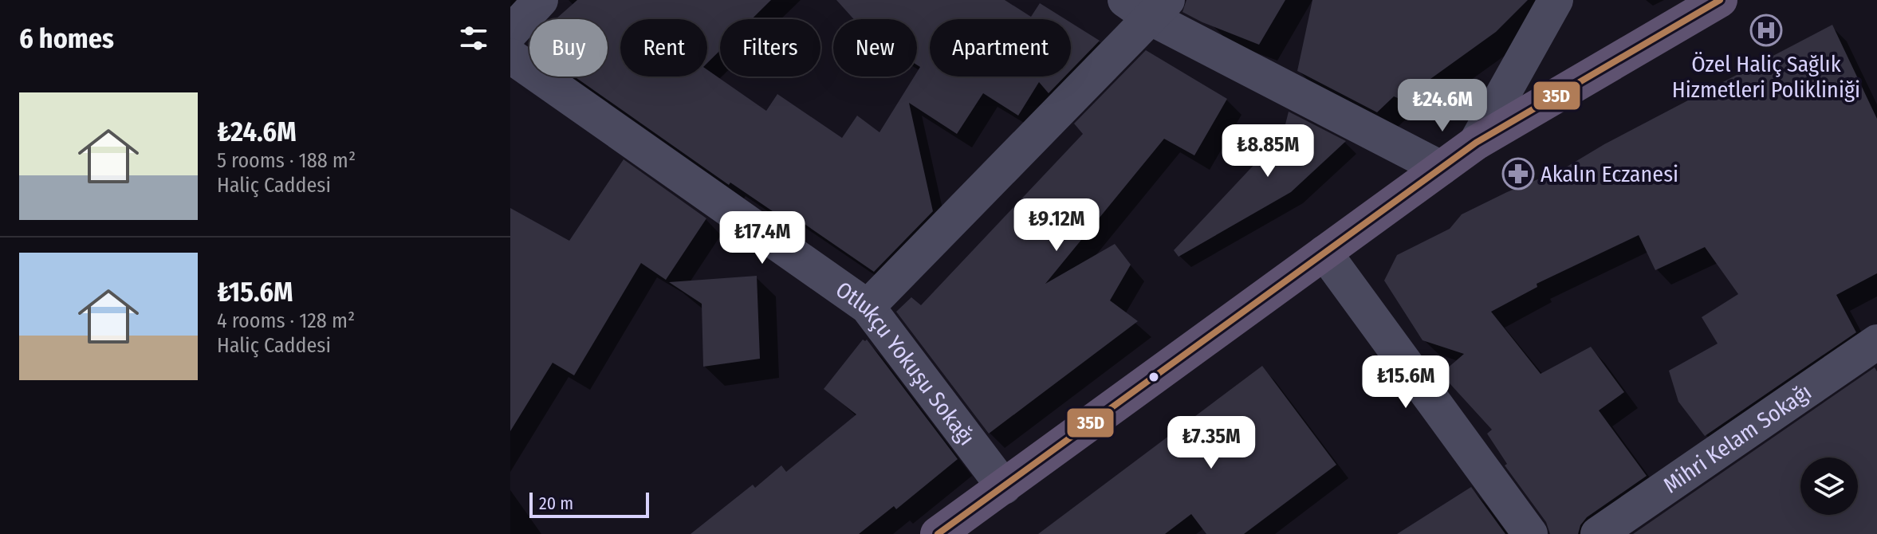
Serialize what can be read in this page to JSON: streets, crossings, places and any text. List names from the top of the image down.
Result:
{
  "streets": {
    "street": ["Otlukçu Yokuşu Sokağı", "Mihri Kelam Sokağı"]
  },
  "places": {
    "hospital": ["Özel Haliç Sağlık Hizmetleri Polikliniği"],
    "pharmacy": ["Akalın Eczanesi"]
  },
  "lines": ["transit line 35D"],
  "scale_bar": "20 m",
  "page": {
    "heading": "6 homes",
    "chip": [
      "Buy",
      "Rent",
      "Filters",
      "New",
      "Apartment"
    ],
    "list": [
      {
        "name": "₺24.6M",
        "note": "5 rooms · 188 m² · Haliç Caddesi"
      },
      {
        "name": "₺15.6M",
        "note": "4 rooms · 128 m² · Haliç Caddesi"
      }
    ],
    "price": [
      "₺24.6M",
      "₺8.85M",
      "₺9.12M",
      "₺17.4M",
      "₺15.6M",
      "₺7.35M"
    ],
    "scale": "20 m"
  }
}
